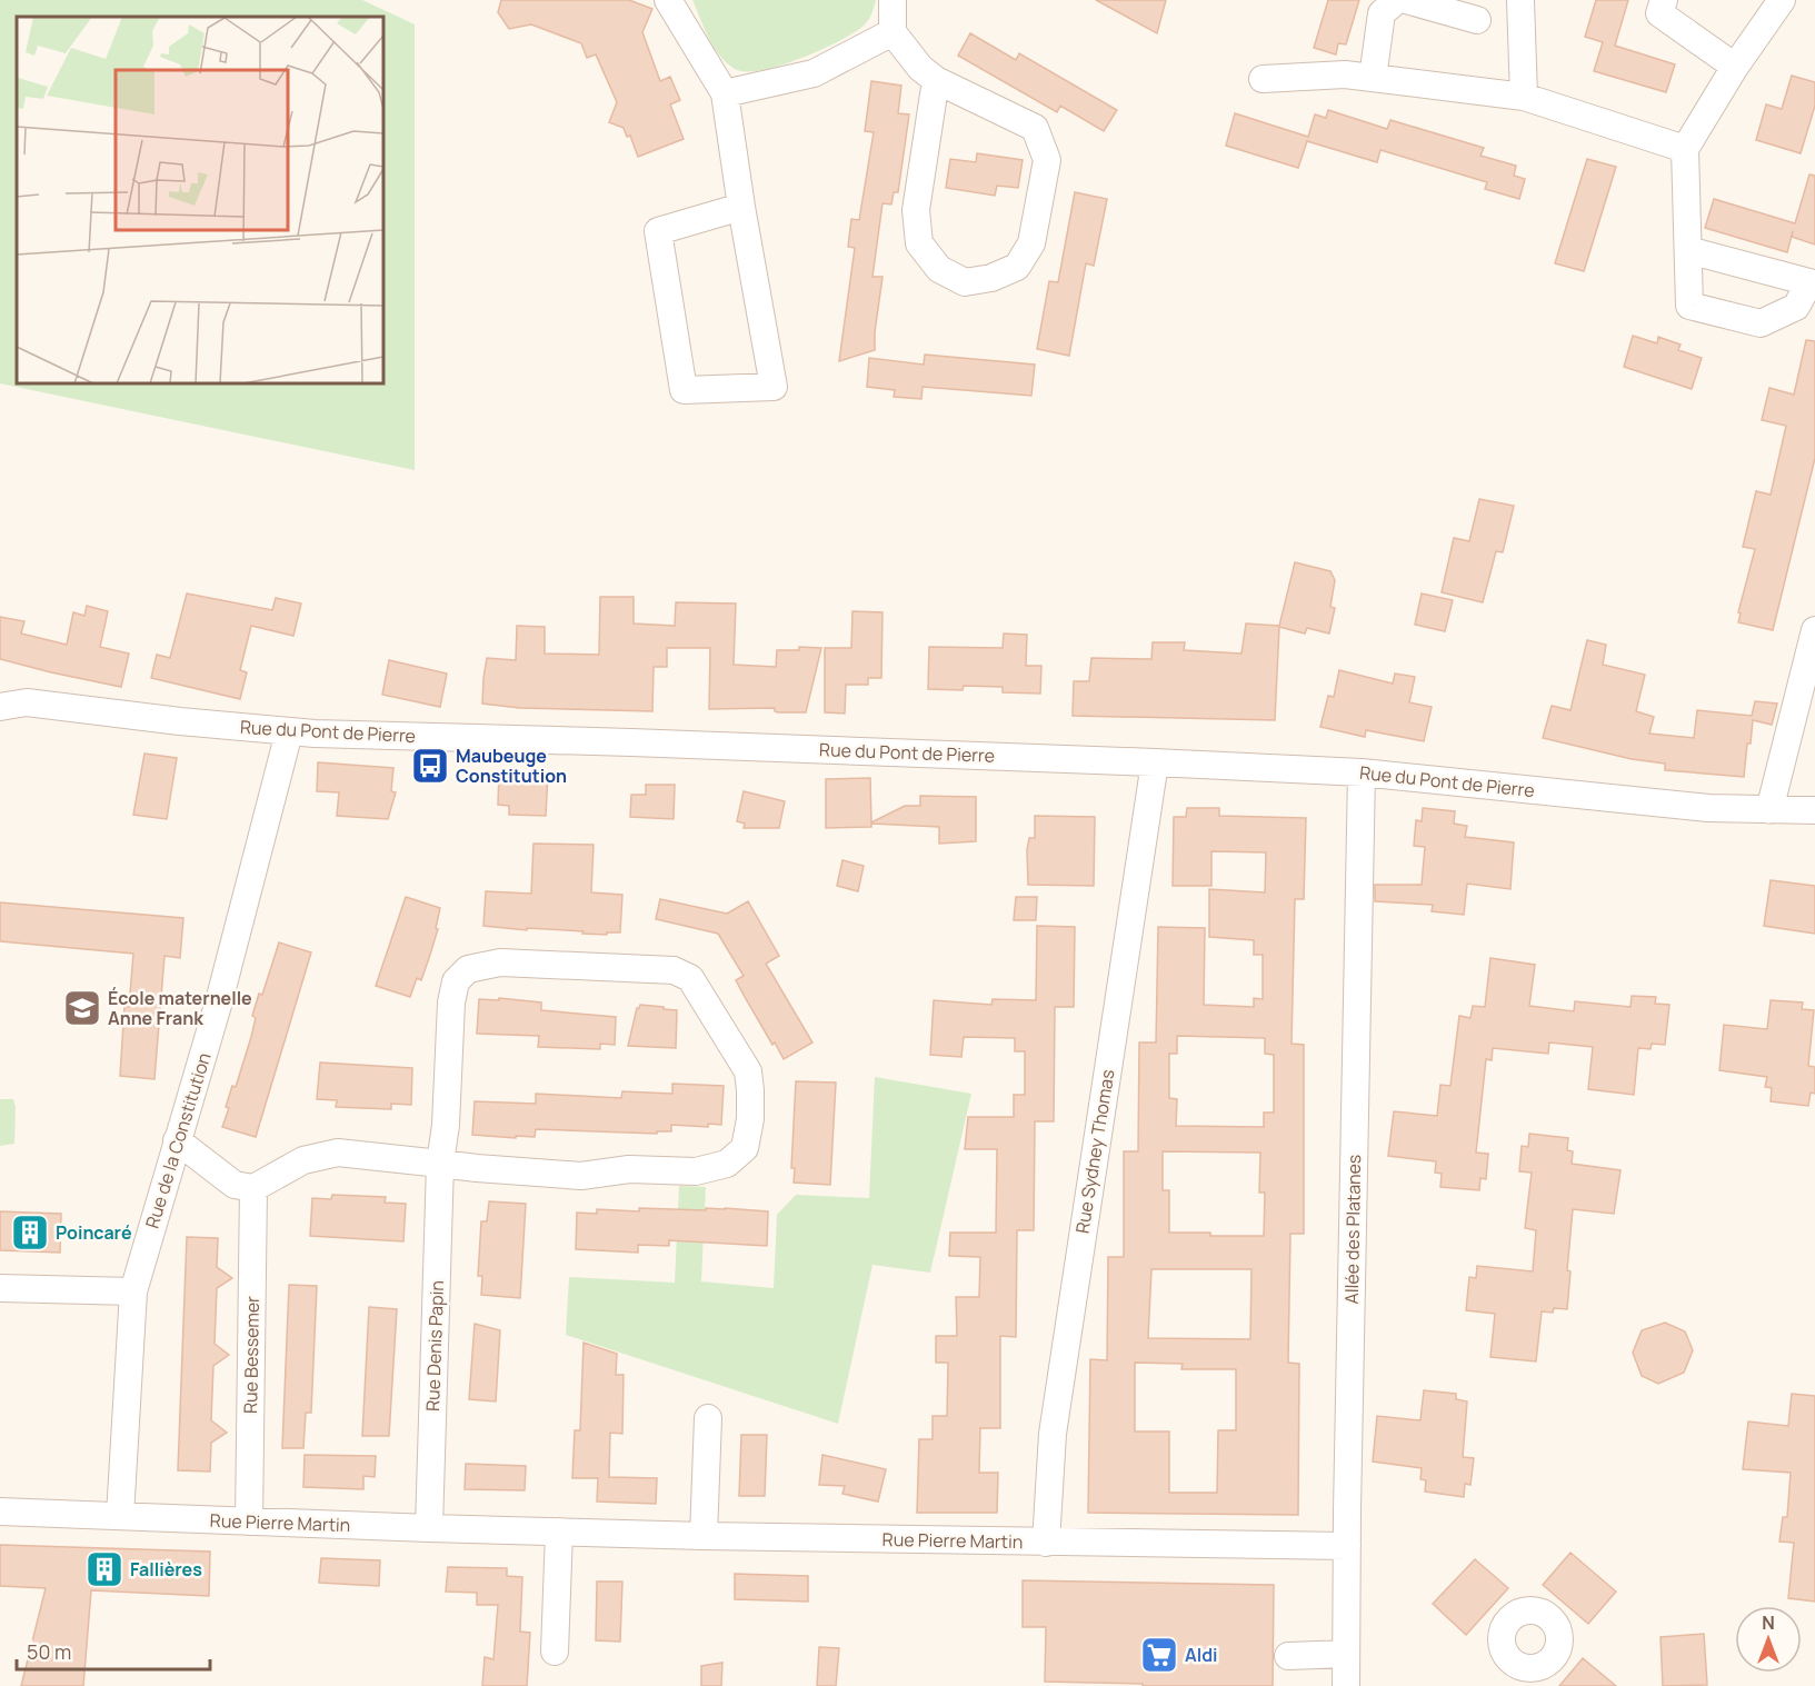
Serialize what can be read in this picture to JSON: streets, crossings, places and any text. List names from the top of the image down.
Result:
{
  "streets": {
    "street": [
      "Rue du Pont de Pierre",
      "Rue de la Constitution",
      "Rue Sydney Thomas",
      "Allée des Platanes",
      "Rue Denis Papin",
      "Rue Bessemer",
      "Rue Pierre Martin"
    ]
  },
  "crossings": [
    ["Rue du Pont de Pierre", "Rue de la Constitution"],
    ["Rue du Pont de Pierre", "Rue Sydney Thomas"],
    ["Rue du Pont de Pierre", "Allée des Platanes"],
    ["Rue de la Constitution", "Rue Pierre Martin"],
    ["Rue Sydney Thomas", "Rue Pierre Martin"],
    ["Allée des Platanes", "Rue Pierre Martin"],
    ["Rue Denis Papin", "Rue Pierre Martin"],
    ["Rue Bessemer", "Rue Pierre Martin"]
  ],
  "places": {
    "bus stop": ["Maubeuge Constitution"],
    "school or university": ["École maternelle Anne Frank"],
    "building": ["Poincaré", "Fallières"],
    "supermarket": ["Aldi"]
  },
  "scale_bar": "50 m",
  "north": "top"
}
